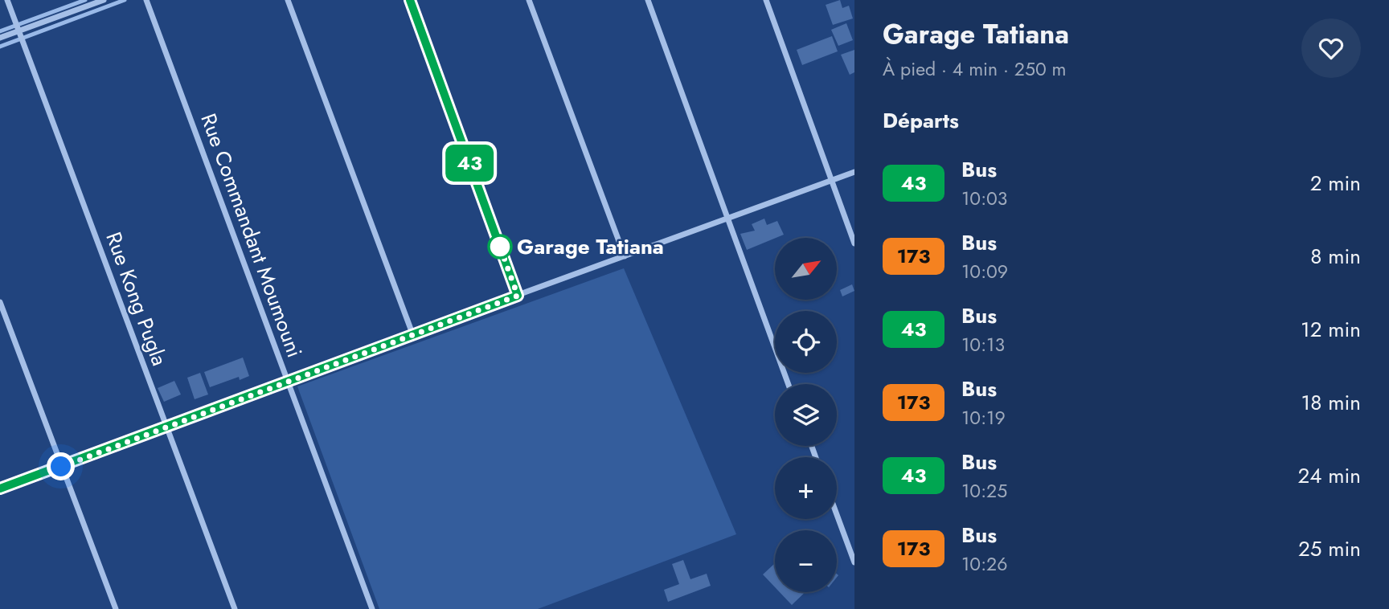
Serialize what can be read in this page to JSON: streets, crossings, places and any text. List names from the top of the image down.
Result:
{
  "streets": {
    "street": ["Rue Commandant Moumouni", "Rue Kong Pugla"]
  },
  "places": ["Garage Tatiana"],
  "lines": ["bus line 43"],
  "north": "top right",
  "page": {
    "on_map": "43",
    "heading": [
      ["Garage Tatiana", "À pied · 4 min · 250 m"],
      "Départs"
    ],
    "list": [
      {
        "mark": "43",
        "name": "Bus",
        "note": "10:03",
        "value": "2 min"
      },
      {
        "mark": "173",
        "name": "Bus",
        "note": "10:09",
        "value": "8 min"
      },
      {
        "mark": "43",
        "name": "Bus",
        "note": "10:13",
        "value": "12 min"
      },
      {
        "mark": "173",
        "name": "Bus",
        "note": "10:19",
        "value": "18 min"
      },
      {
        "mark": "43",
        "name": "Bus",
        "note": "10:25",
        "value": "24 min"
      },
      {
        "mark": "173",
        "name": "Bus",
        "note": "10:26",
        "value": "25 min"
      }
    ],
    "map_buttons": ["+", "−"]
  }
}
